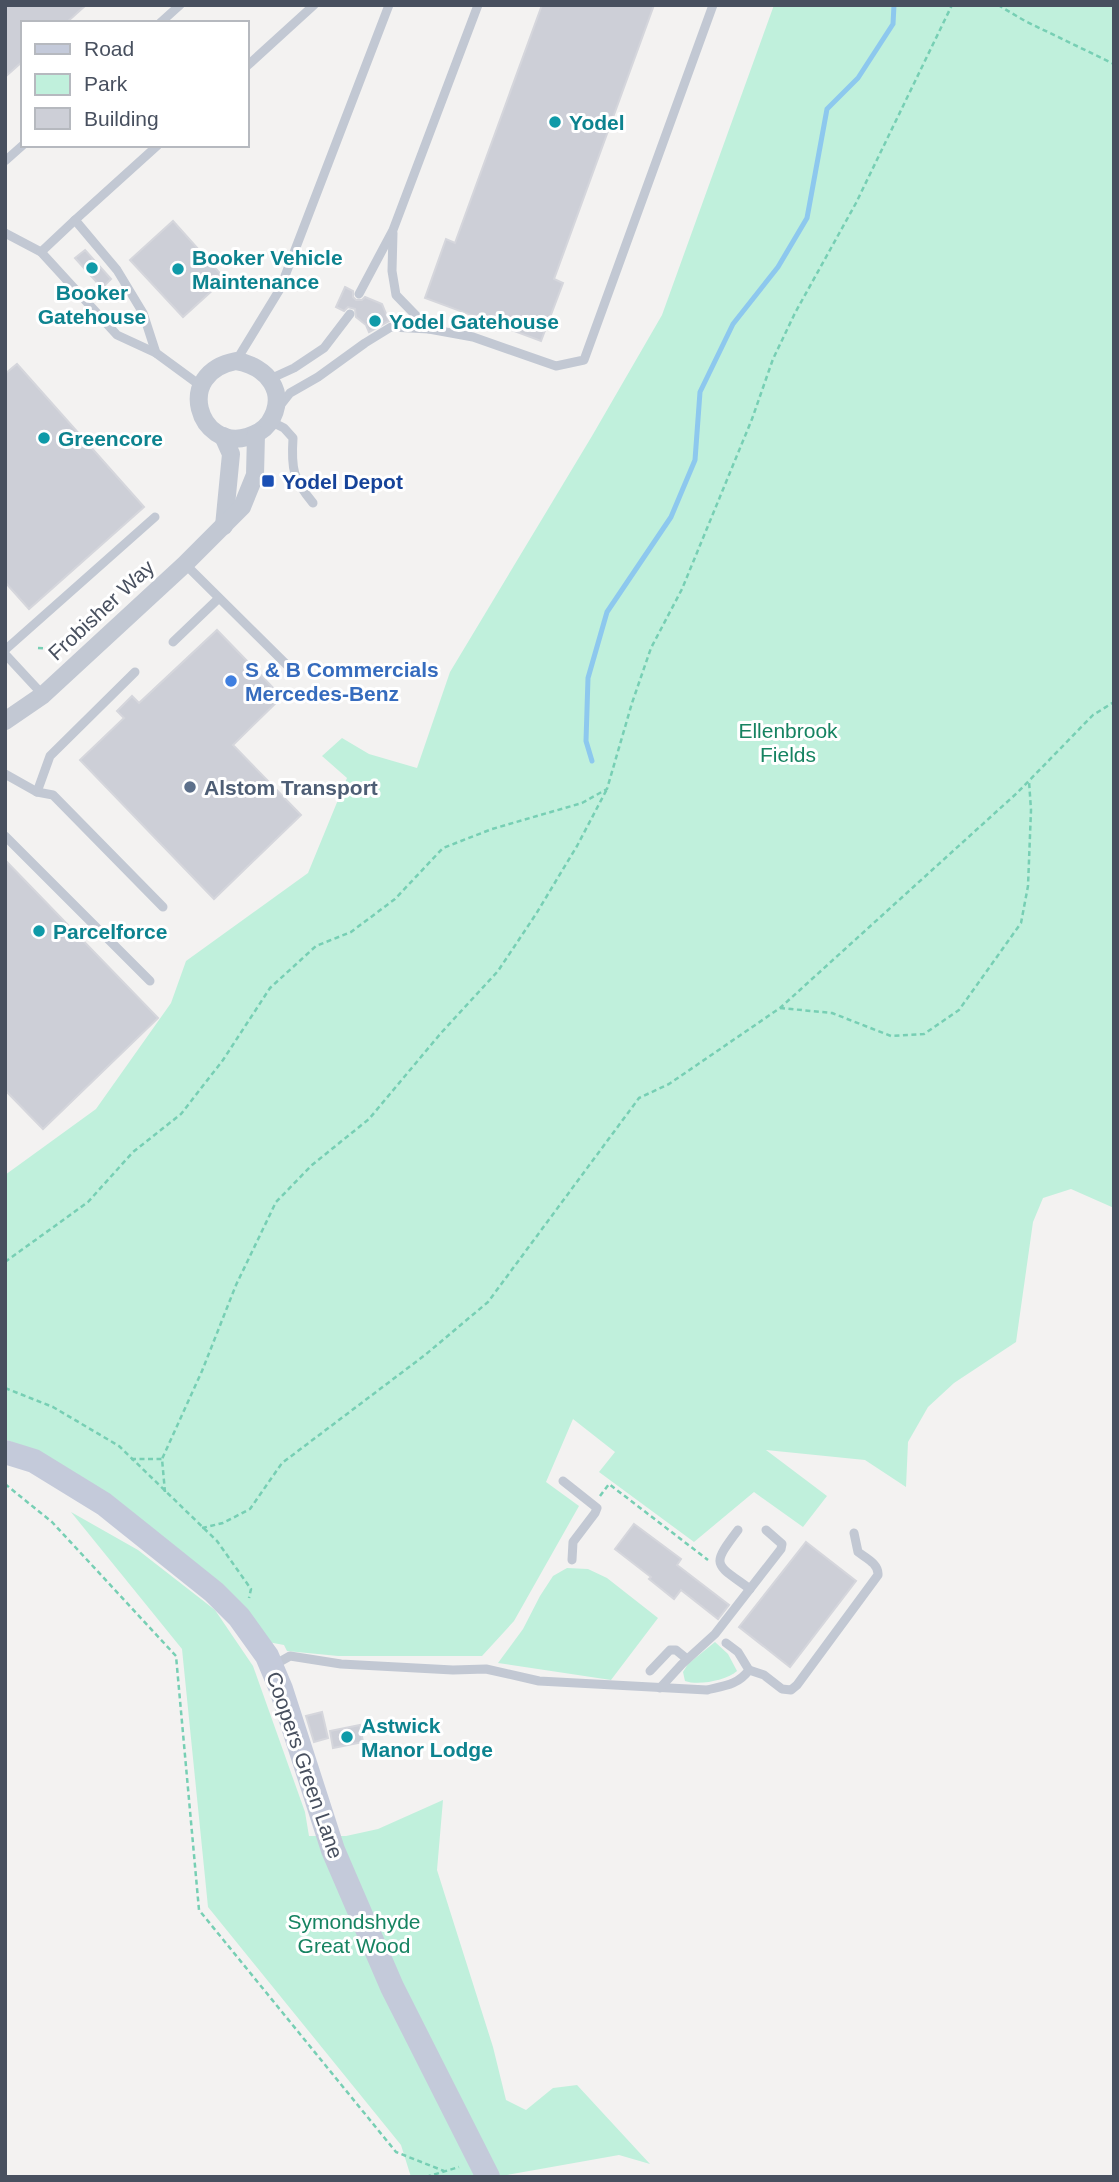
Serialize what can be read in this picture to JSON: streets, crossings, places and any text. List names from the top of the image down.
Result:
{
  "streets": {
    "street": ["Frobisher Way", "Coopers Green Lane"]
  },
  "parks": ["Ellenbrook Fields", "Symondshyde Great Wood"],
  "places": {
    "other": [
      "Yodel",
      "Booker Gatehouse",
      "Booker Vehicle Maintenance",
      "Yodel Gatehouse",
      "Greencore",
      "S & B Commercials Mercedes-Benz",
      "Alstom Transport",
      "Parcelforce",
      "Astwick Manor Lodge"
    ],
    "transit": ["Yodel Depot"]
  },
  "legend": ["Road", "Park", "Building"]
}
